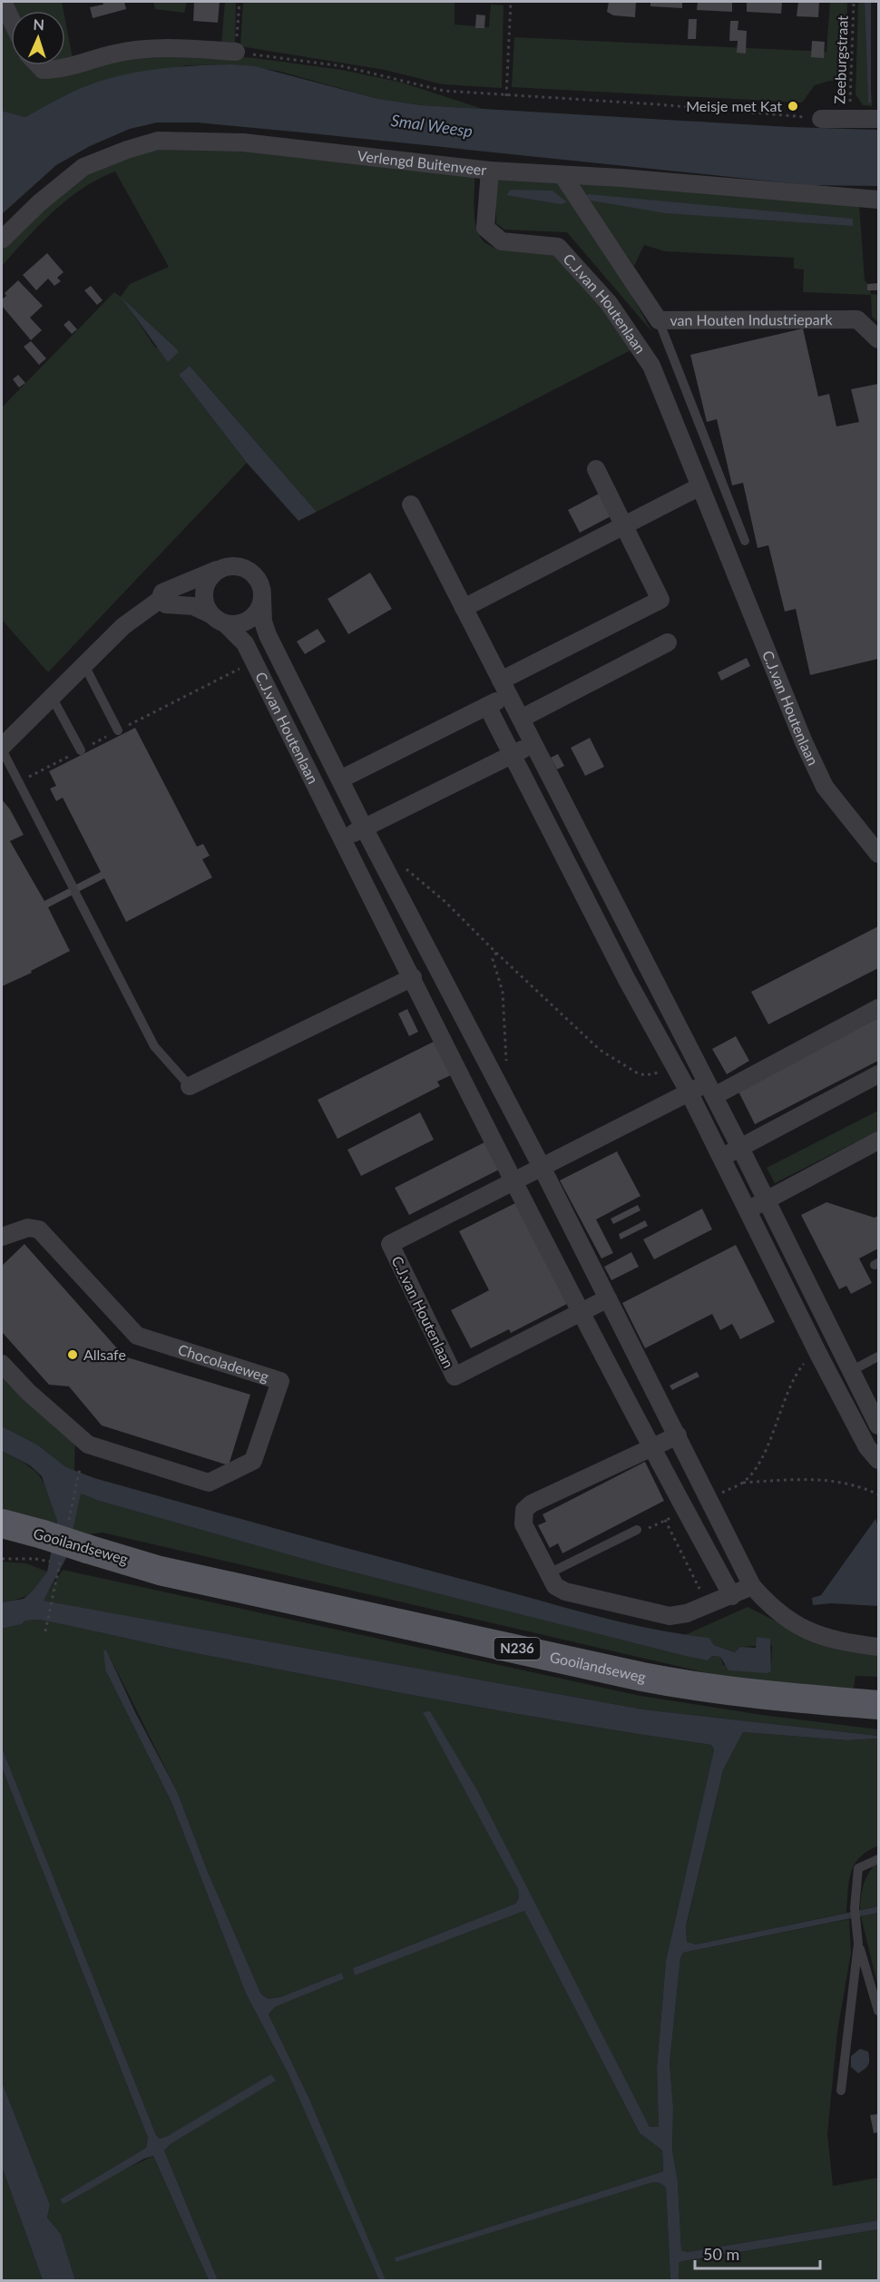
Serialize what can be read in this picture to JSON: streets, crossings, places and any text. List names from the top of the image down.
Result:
{
  "streets": {
    "main road": ["Gooilandseweg", "N236"],
    "street": [
      "Verlengd Buitenveer",
      "C.J.van Houtenlaan",
      "van Houten Industriepark",
      "Chocoladeweg"
    ],
    "path": ["Zeeburgstraat"]
  },
  "crossings": [
    ["Verlengd Buitenveer", "C.J.van Houtenlaan"],
    ["Verlengd Buitenveer", "van Houten Industriepark"]
  ],
  "water": ["Smal Weesp"],
  "places": ["Meisje met Kat", "Allsafe"],
  "scale_bar": "50 m",
  "north": "top"
}
